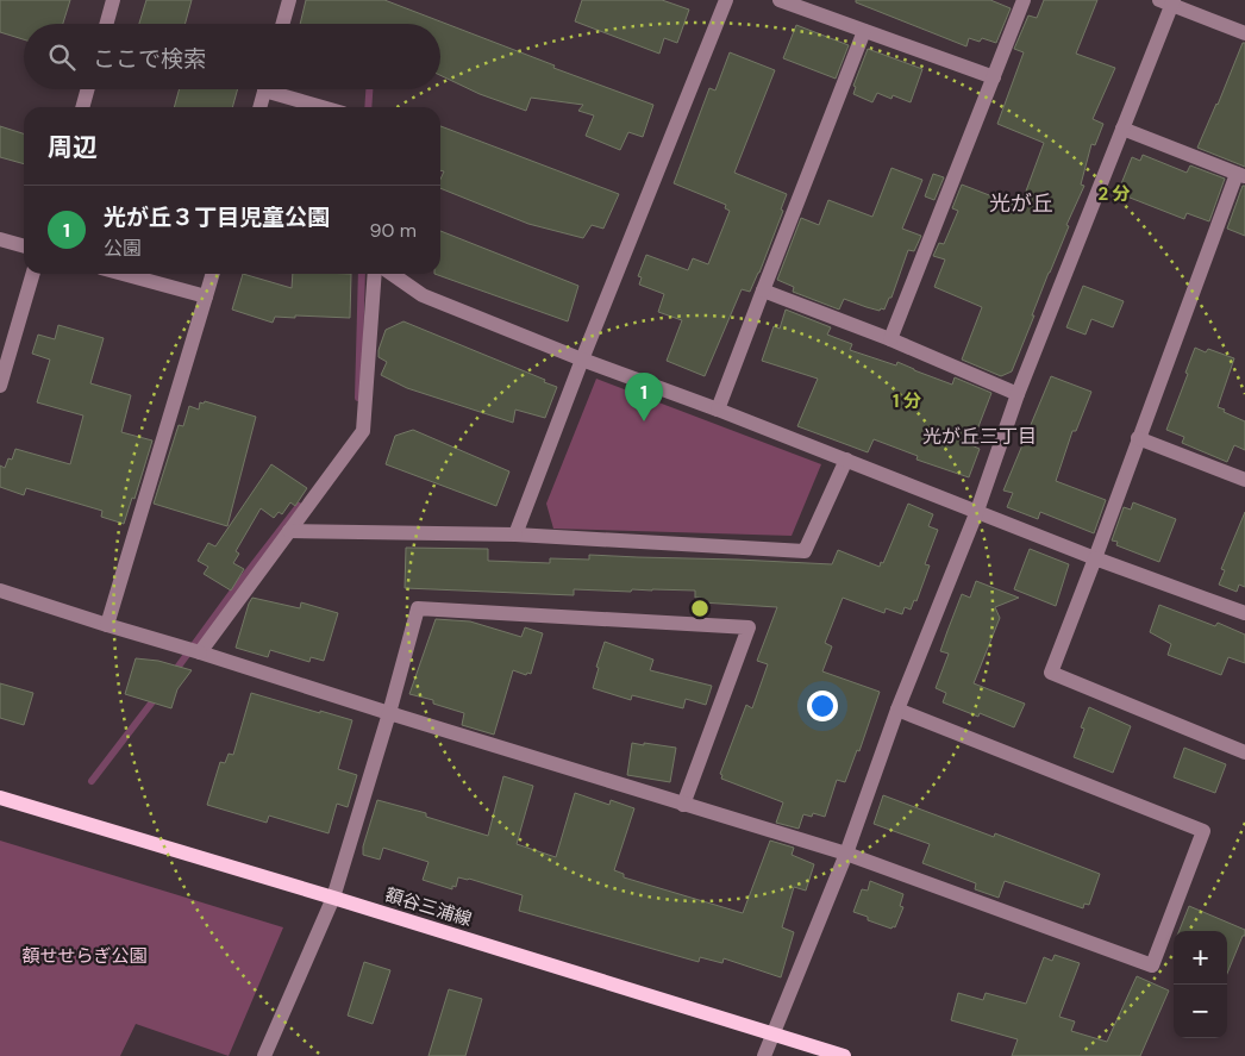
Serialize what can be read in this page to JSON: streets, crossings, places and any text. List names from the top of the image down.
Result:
{
  "streets": {
    "main road": ["額谷三浦線"]
  },
  "districts": ["光が丘", "光が丘三丁目"],
  "parks": ["額せせらぎ公園"],
  "page": {
    "search": "ここで検索",
    "heading": "周辺",
    "list": [
      {
        "mark": "1",
        "name": "光が丘３丁目児童公園",
        "note": "公園",
        "value": "90 m"
      }
    ],
    "pins": "1",
    "map_buttons": ["+", "−"]
  },
  "rings": ["2 分", "1 分"]
}
